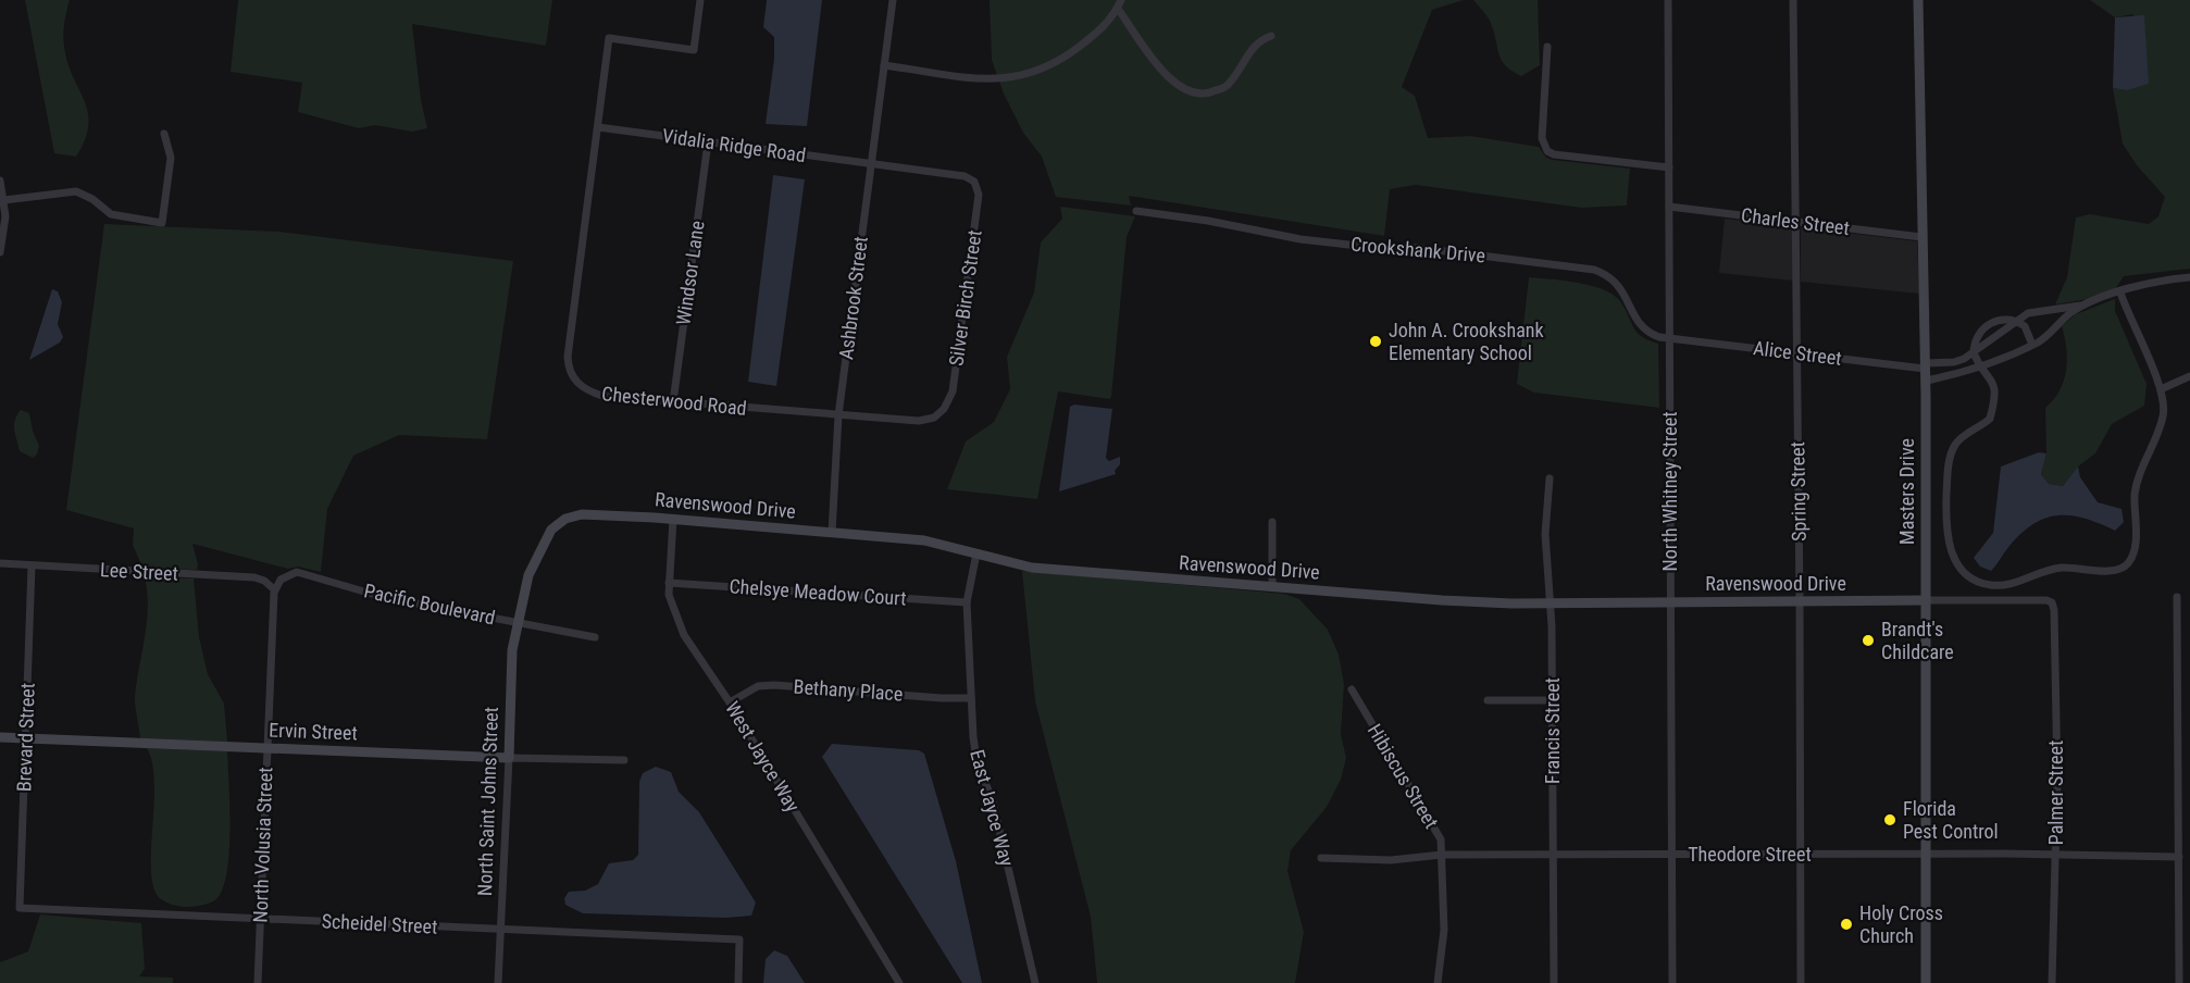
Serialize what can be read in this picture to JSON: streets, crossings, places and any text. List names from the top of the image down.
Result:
{
  "streets": {
    "street": [
      "Vidalia Ridge Road",
      "Charles Street",
      "Crookshank Drive",
      "Windsor Lane",
      "Ashbrook Street",
      "Silver Birch Street",
      "Alice Street",
      "Chesterwood Road",
      "North Whitney Street",
      "Spring Street",
      "Masters Drive",
      "Ravenswood Drive",
      "Lee Street",
      "Chelsye Meadow Court",
      "Pacific Boulevard",
      "Bethany Place",
      "Francis Street",
      "Ervin Street",
      "Brevard Street",
      "West Jayce Way",
      "Hibiscus Street",
      "Palmer Street",
      "North Saint Johns Street",
      "East Jayce Way",
      "North Volusia Street",
      "Theodore Street",
      "Scheidel Street"
    ]
  },
  "crossings": [
    ["Vidalia Ridge Road", "Windsor Lane"],
    ["Vidalia Ridge Road", "Ashbrook Street"],
    ["Vidalia Ridge Road", "Silver Birch Street"],
    ["Vidalia Ridge Road", "Chesterwood Road"],
    ["Charles Street", "North Whitney Street"],
    ["Charles Street", "Spring Street"],
    ["Charles Street", "Masters Drive"],
    ["Crookshank Drive", "Alice Street"],
    ["Crookshank Drive", "North Whitney Street"],
    ["Windsor Lane", "Chesterwood Road"],
    ["Ashbrook Street", "Silver Birch Street"],
    ["Ashbrook Street", "Chesterwood Road"],
    ["Ashbrook Street", "Ravenswood Drive"],
    ["Silver Birch Street", "Chesterwood Road"],
    ["Alice Street", "North Whitney Street"],
    ["Alice Street", "Spring Street"],
    ["Alice Street", "Masters Drive"],
    ["North Whitney Street", "Ravenswood Drive"],
    ["North Whitney Street", "Theodore Street"],
    ["Spring Street", "Ravenswood Drive"],
    ["Spring Street", "Theodore Street"],
    ["Masters Drive", "Ravenswood Drive"],
    ["Masters Drive", "Theodore Street"],
    ["Ravenswood Drive", "Pacific Boulevard"],
    ["Ravenswood Drive", "Francis Street"],
    ["Ravenswood Drive", "West Jayce Way"],
    ["Ravenswood Drive", "Palmer Street"],
    ["Ravenswood Drive", "North Saint Johns Street"],
    ["Ravenswood Drive", "East Jayce Way"],
    ["Lee Street", "Pacific Boulevard"],
    ["Lee Street", "Brevard Street"],
    ["Lee Street", "North Volusia Street"],
    ["Chelsye Meadow Court", "West Jayce Way"],
    ["Chelsye Meadow Court", "East Jayce Way"],
    ["Pacific Boulevard", "North Saint Johns Street"],
    ["Pacific Boulevard", "North Volusia Street"],
    ["Bethany Place", "West Jayce Way"],
    ["Bethany Place", "East Jayce Way"],
    ["Francis Street", "Theodore Street"],
    ["Ervin Street", "Brevard Street"],
    ["Ervin Street", "North Saint Johns Street"],
    ["Ervin Street", "North Volusia Street"],
    ["Brevard Street", "Scheidel Street"],
    ["Hibiscus Street", "Theodore Street"],
    ["Palmer Street", "Theodore Street"],
    ["North Saint Johns Street", "Scheidel Street"],
    ["North Volusia Street", "Scheidel Street"]
  ],
  "places": [
    "John A. Crookshank Elementary School",
    "Brandt's Childcare",
    "Florida Pest Control",
    "Holy Cross Church"
  ]
}
